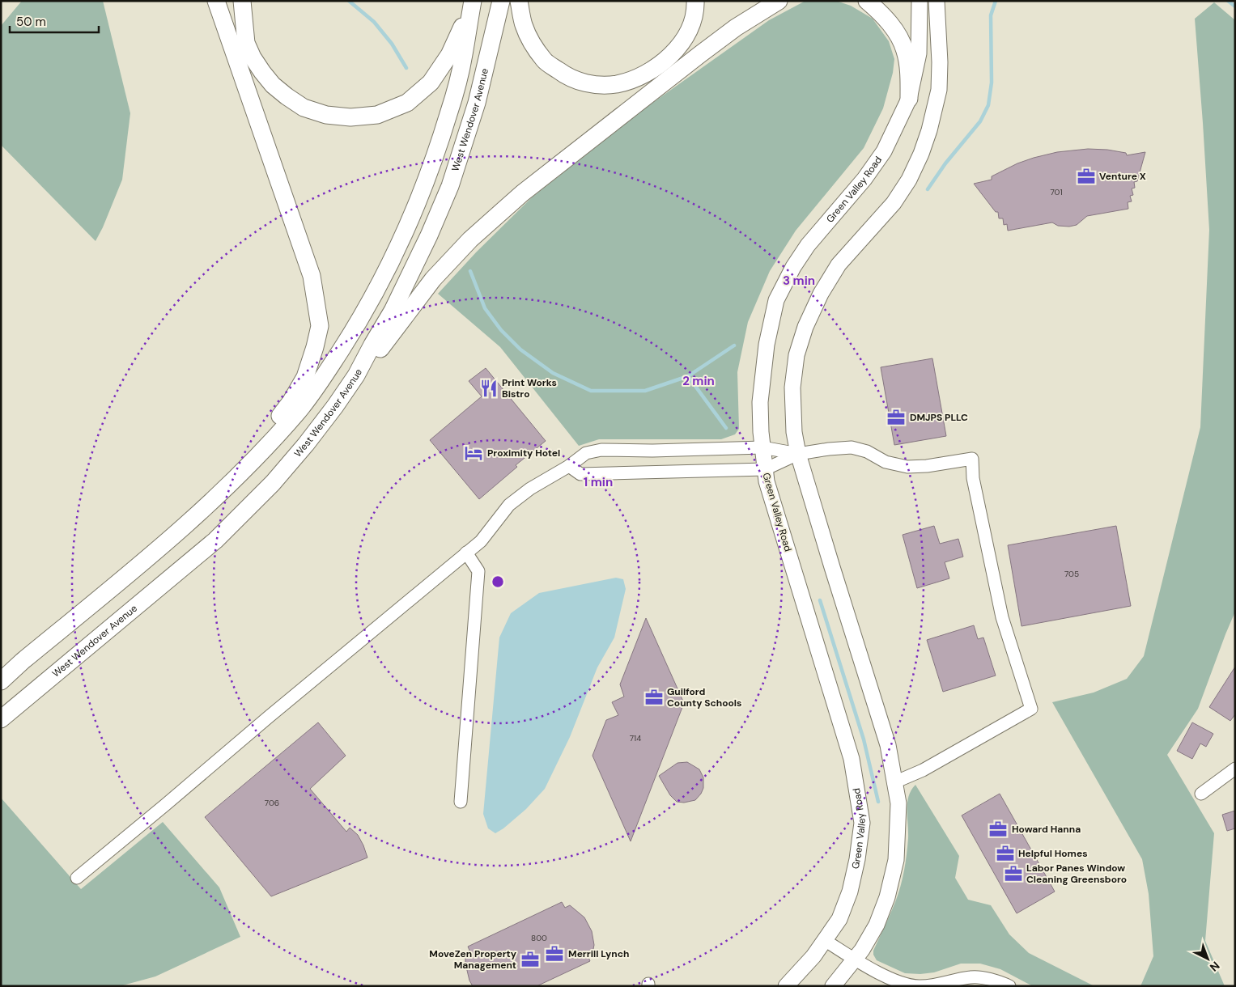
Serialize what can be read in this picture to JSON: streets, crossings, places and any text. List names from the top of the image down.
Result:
{
  "streets": {
    "highway": ["West Wendover Avenue"],
    "main road": ["Green Valley Road"]
  },
  "places": {
    "office": [
      "Venture X",
      "DMJPS PLLC",
      "Guilford County Schools",
      "Howard Hanna",
      "Helpful Homes",
      "Labor Panes Window Cleaning Greensboro",
      "Merrill Lynch",
      "MoveZen Property Management"
    ],
    "restaurant": ["Print Works Bistro"],
    "hotel": ["Proximity Hotel"]
  },
  "house_numbers": [
    "701",
    "705",
    "714",
    "706",
    "800"
  ],
  "scale_bar": "50 m",
  "north": "bottom right",
  "rings": ["3 min", "2 min", "1 min"]
}
